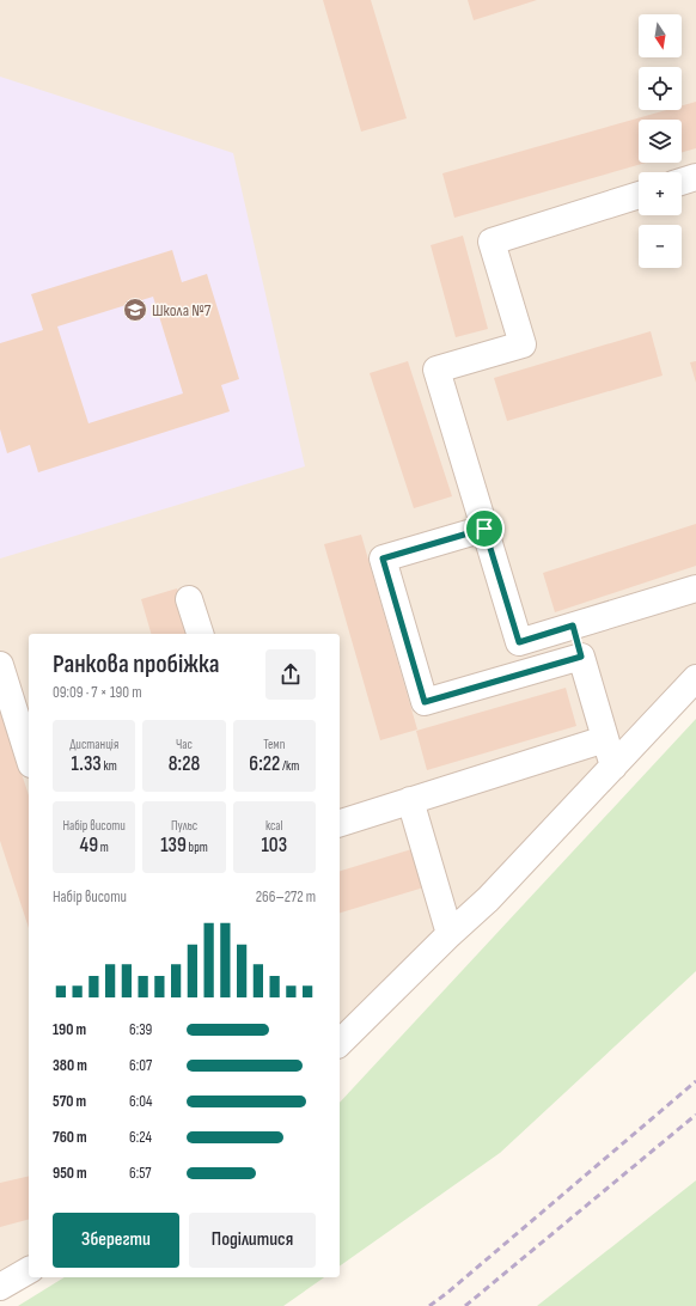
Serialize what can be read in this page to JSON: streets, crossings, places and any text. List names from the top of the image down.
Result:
{
  "places": {
    "school or university": ["Школа №7"]
  },
  "north": "bottom",
  "page": {
    "map_buttons": ["+", "−"],
    "heading": ["Ранкова пробіжка", "09:09 · 7 × 190 m"],
    "stats": [
      ["Дистанція", "1.33 km"],
      ["Час", "8:28"],
      ["Темп", "6:22 /km"],
      ["Набір висоти", "49 m"],
      ["Пульс", "139 bpm"],
      ["kcal", "103"]
    ],
    "chart": ["Набір висоти", "266–272 m"],
    "list": [
      {
        "name": "190 m",
        "note": "6:39"
      },
      {
        "name": "380 m",
        "note": "6:07"
      },
      {
        "name": "570 m",
        "note": "6:04"
      },
      {
        "name": "760 m",
        "note": "6:24"
      },
      {
        "name": "950 m",
        "note": "6:57"
      }
    ],
    "buttons": ["Зберегти", "Поділитися"]
  }
}
